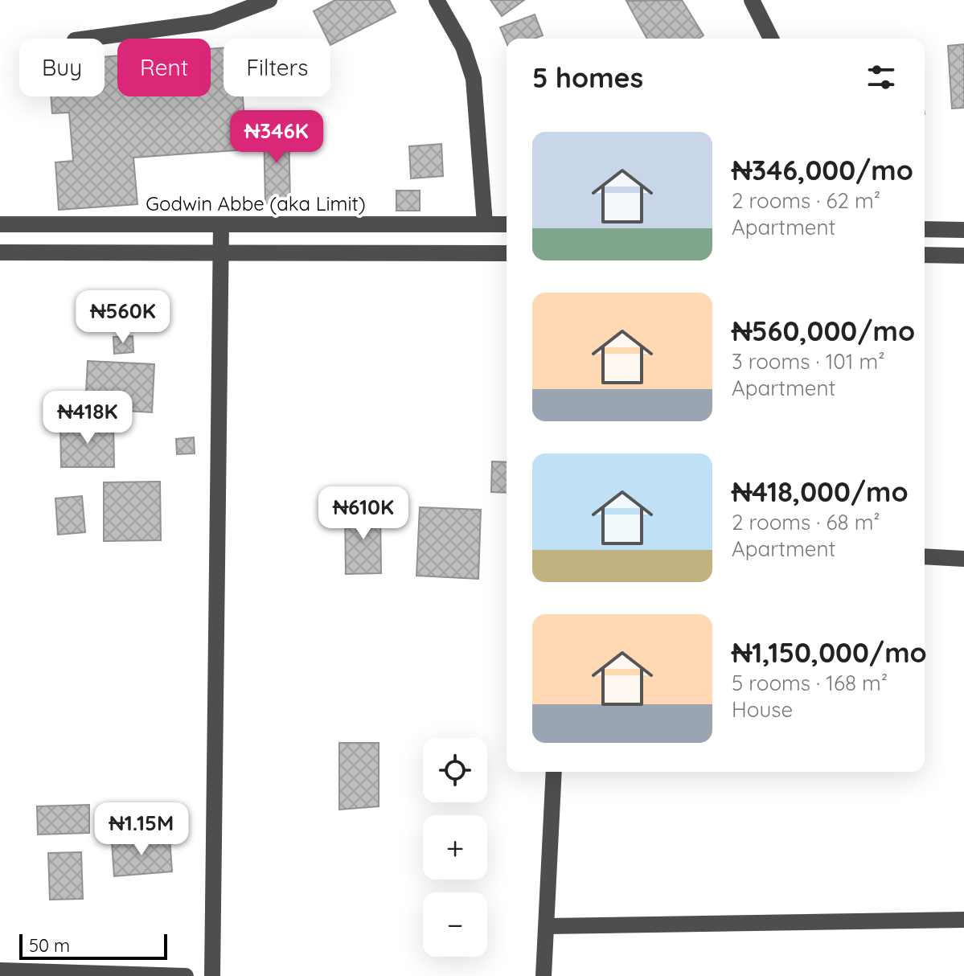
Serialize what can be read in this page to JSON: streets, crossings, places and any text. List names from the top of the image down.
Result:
{
  "streets": {
    "street": ["Godwin Abbe (aka Limit)"]
  },
  "scale_bar": "50 m",
  "page": {
    "chip": ["Buy", "Rent", "Filters"],
    "heading": "5 homes",
    "price": [
      "₦346K",
      "₦560K",
      "₦418K",
      "₦610K",
      "₦1.15M"
    ],
    "list": [
      {
        "name": "₦346,000/mo",
        "note": "2 rooms · 62 m² · Apartment"
      },
      {
        "name": "₦560,000/mo",
        "note": "3 rooms · 101 m² · Apartment"
      },
      {
        "name": "₦418,000/mo",
        "note": "2 rooms · 68 m² · Apartment"
      },
      {
        "name": "₦1,150,000/mo",
        "note": "5 rooms · 168 m² · House"
      }
    ],
    "map_buttons": ["+", "−"],
    "scale": "50 m"
  }
}
